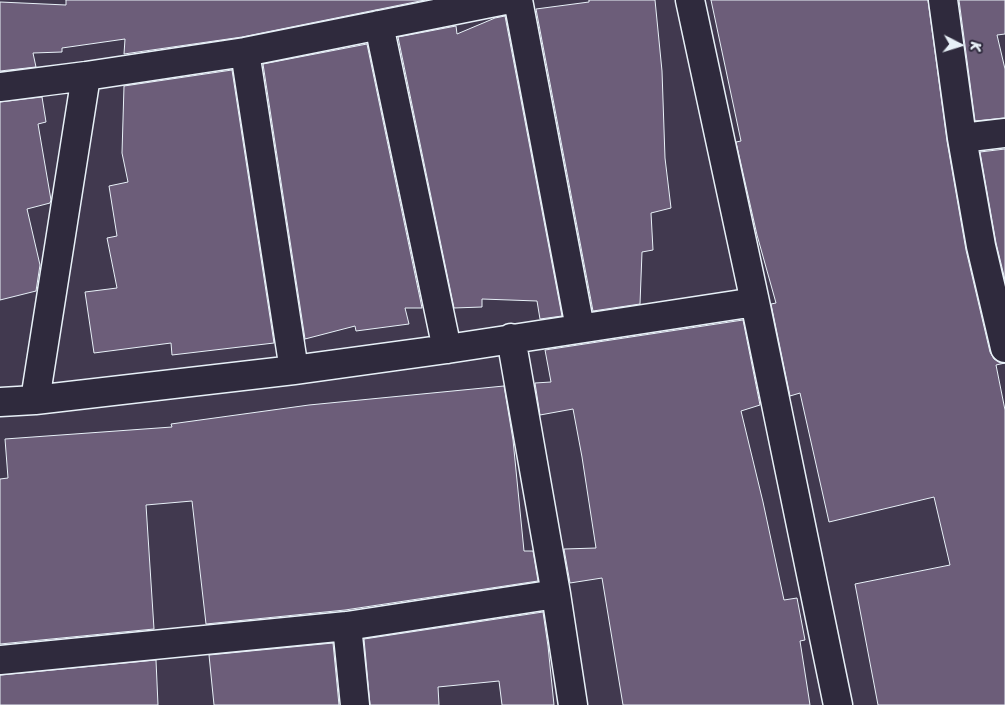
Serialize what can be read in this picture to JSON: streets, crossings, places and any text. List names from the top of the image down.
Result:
{
  "north": "right"
}
